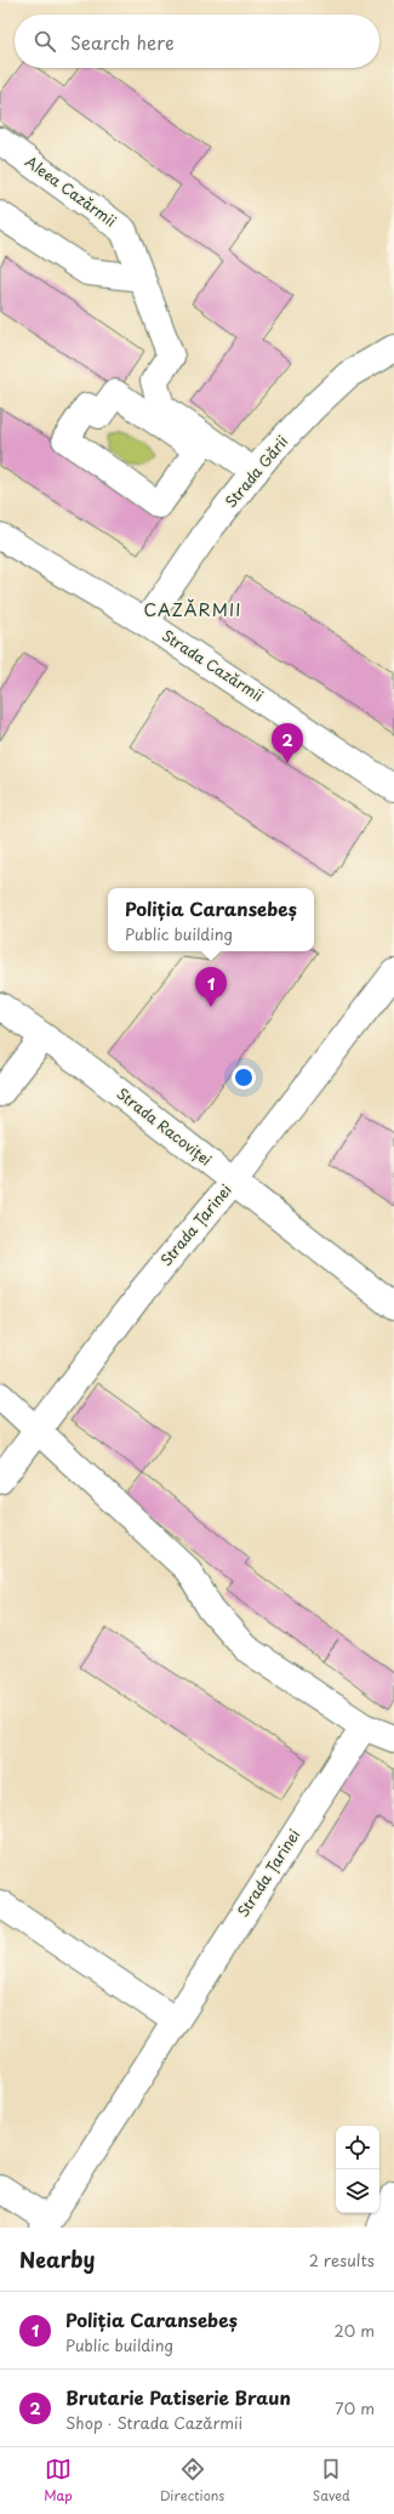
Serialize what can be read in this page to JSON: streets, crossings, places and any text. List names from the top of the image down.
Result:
{
  "streets": {
    "street": [
      "Aleea Cazărmii",
      "Strada Gării",
      "Strada Cazărmii",
      "Strada Racoviței",
      "Strada Țarinei"
    ]
  },
  "crossings": [
    ["Aleea Cazărmii", "Strada Gării"],
    ["Strada Gării", "Strada Cazărmii"],
    ["Strada Racoviței", "Strada Țarinei"]
  ],
  "districts": ["CAZĂRMII"],
  "page": {
    "search": "Search here",
    "pins": ["2", "1"],
    "popup": ["Poliția Caransebeș", "Public building"],
    "heading": ["Nearby", "2 results"],
    "list": [
      {
        "mark": "1",
        "name": "Poliția Caransebeș",
        "note": "Public building",
        "value": "20 m"
      },
      {
        "mark": "2",
        "name": "Brutarie Patiserie Braun",
        "note": "Shop · Strada Cazărmii",
        "value": "70 m"
      }
    ],
    "nav": ["Map", "Directions", "Saved"]
  }
}
